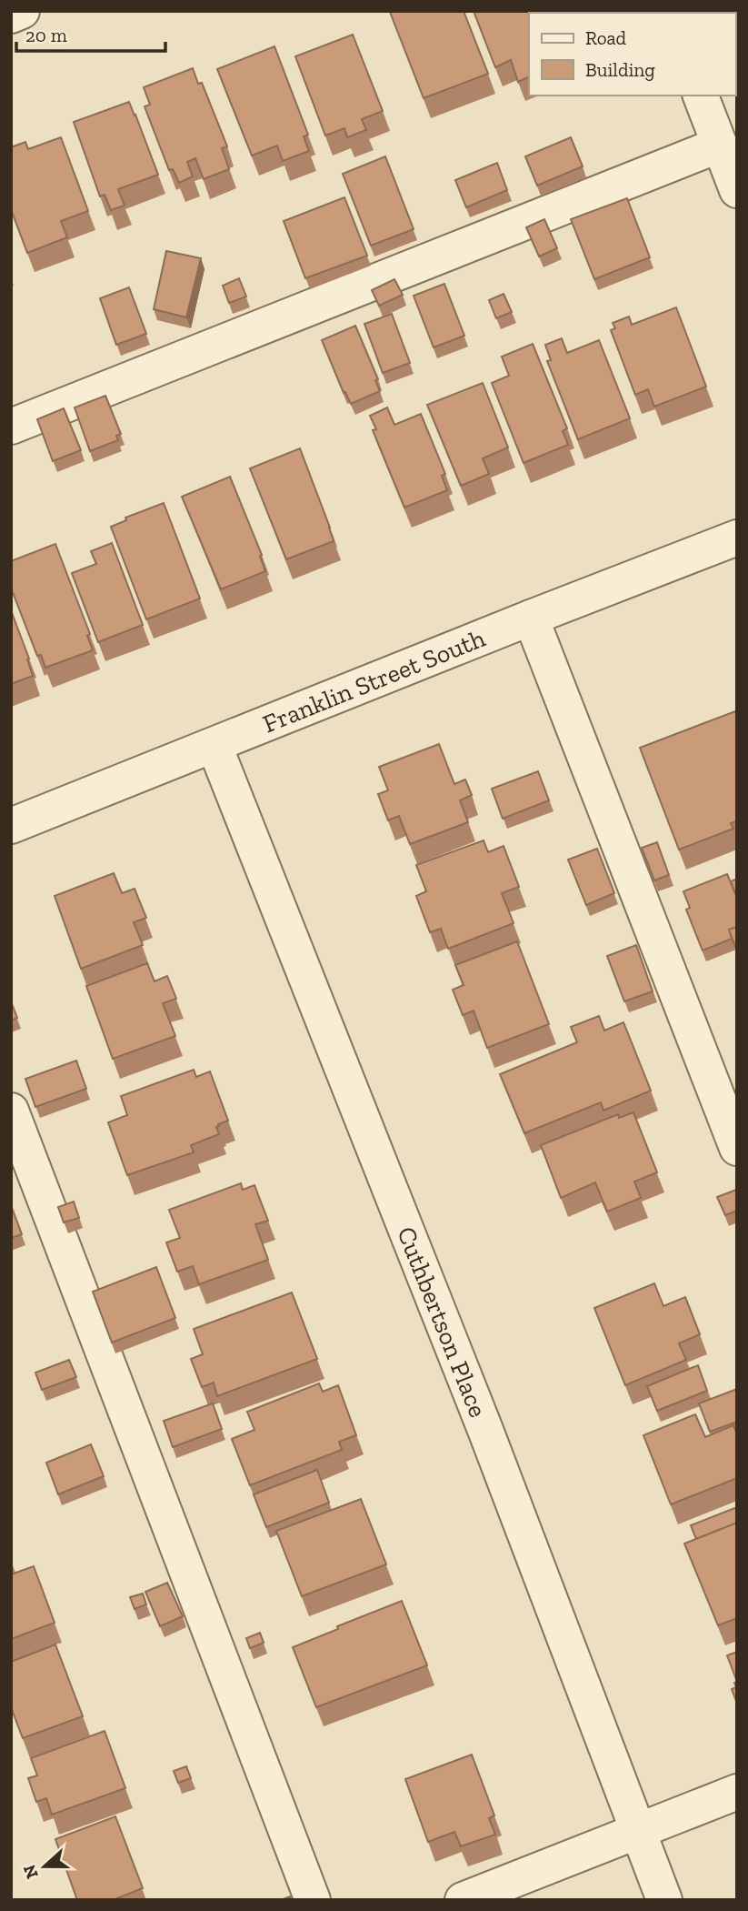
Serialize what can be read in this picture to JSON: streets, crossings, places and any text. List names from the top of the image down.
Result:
{
  "streets": {
    "street": ["Franklin Street South", "Cuthbertson Place"]
  },
  "crossings": [
    ["Franklin Street South", "Cuthbertson Place"]
  ],
  "legend": ["Road", "Building"],
  "scale_bar": "20 m",
  "north": "left"
}
